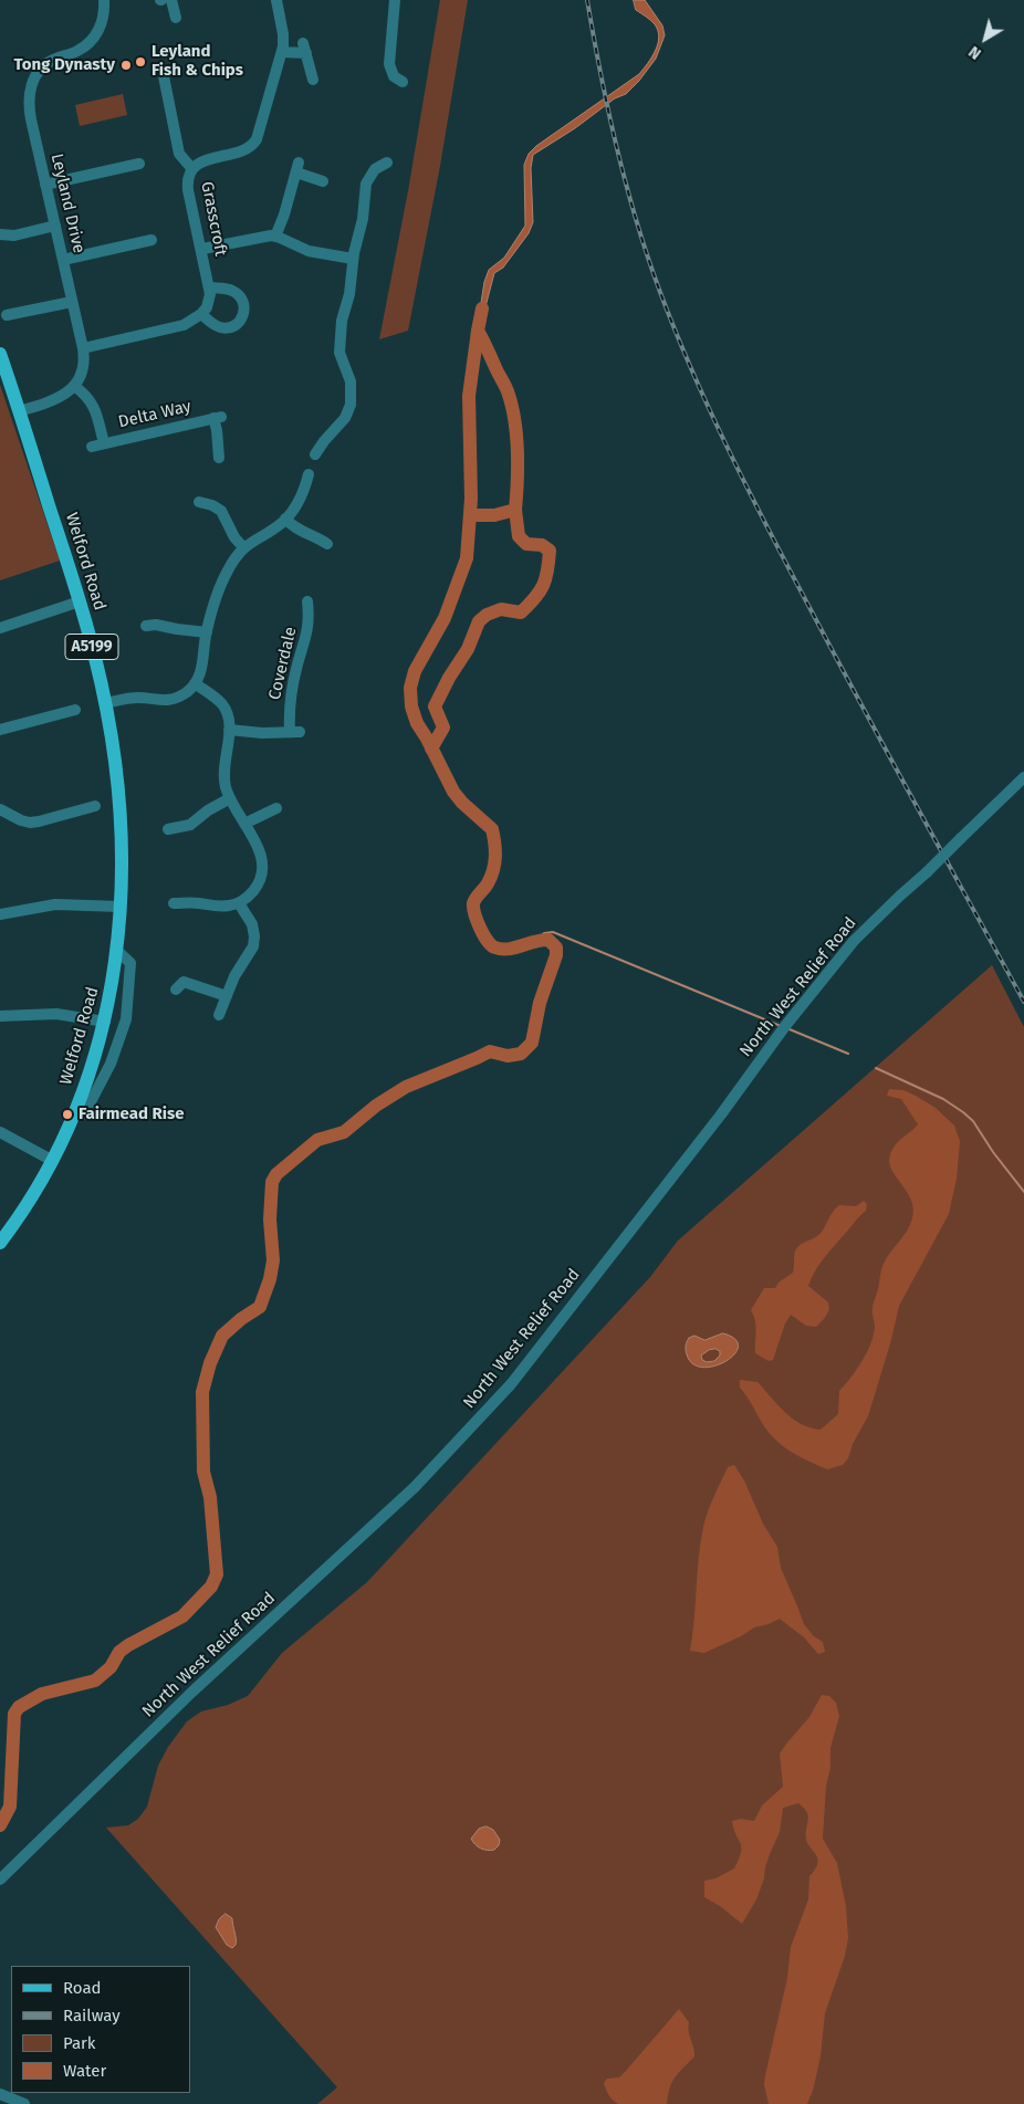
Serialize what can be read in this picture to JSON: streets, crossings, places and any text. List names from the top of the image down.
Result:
{
  "streets": {
    "main road": ["Welford Road", "A5199"],
    "street": [
      "Leyland Drive",
      "Grasscroft",
      "Delta Way",
      "Coverdale",
      "North West Relief Road"
    ]
  },
  "crossings": [
    ["Leyland Drive", "Delta Way"]
  ],
  "places": ["Leyland Fish & Chips", "Tong Dynasty", "Fairmead Rise"],
  "legend": [
    "Road",
    "Railway",
    "Park",
    "Water"
  ],
  "north": "bottom left"
}
